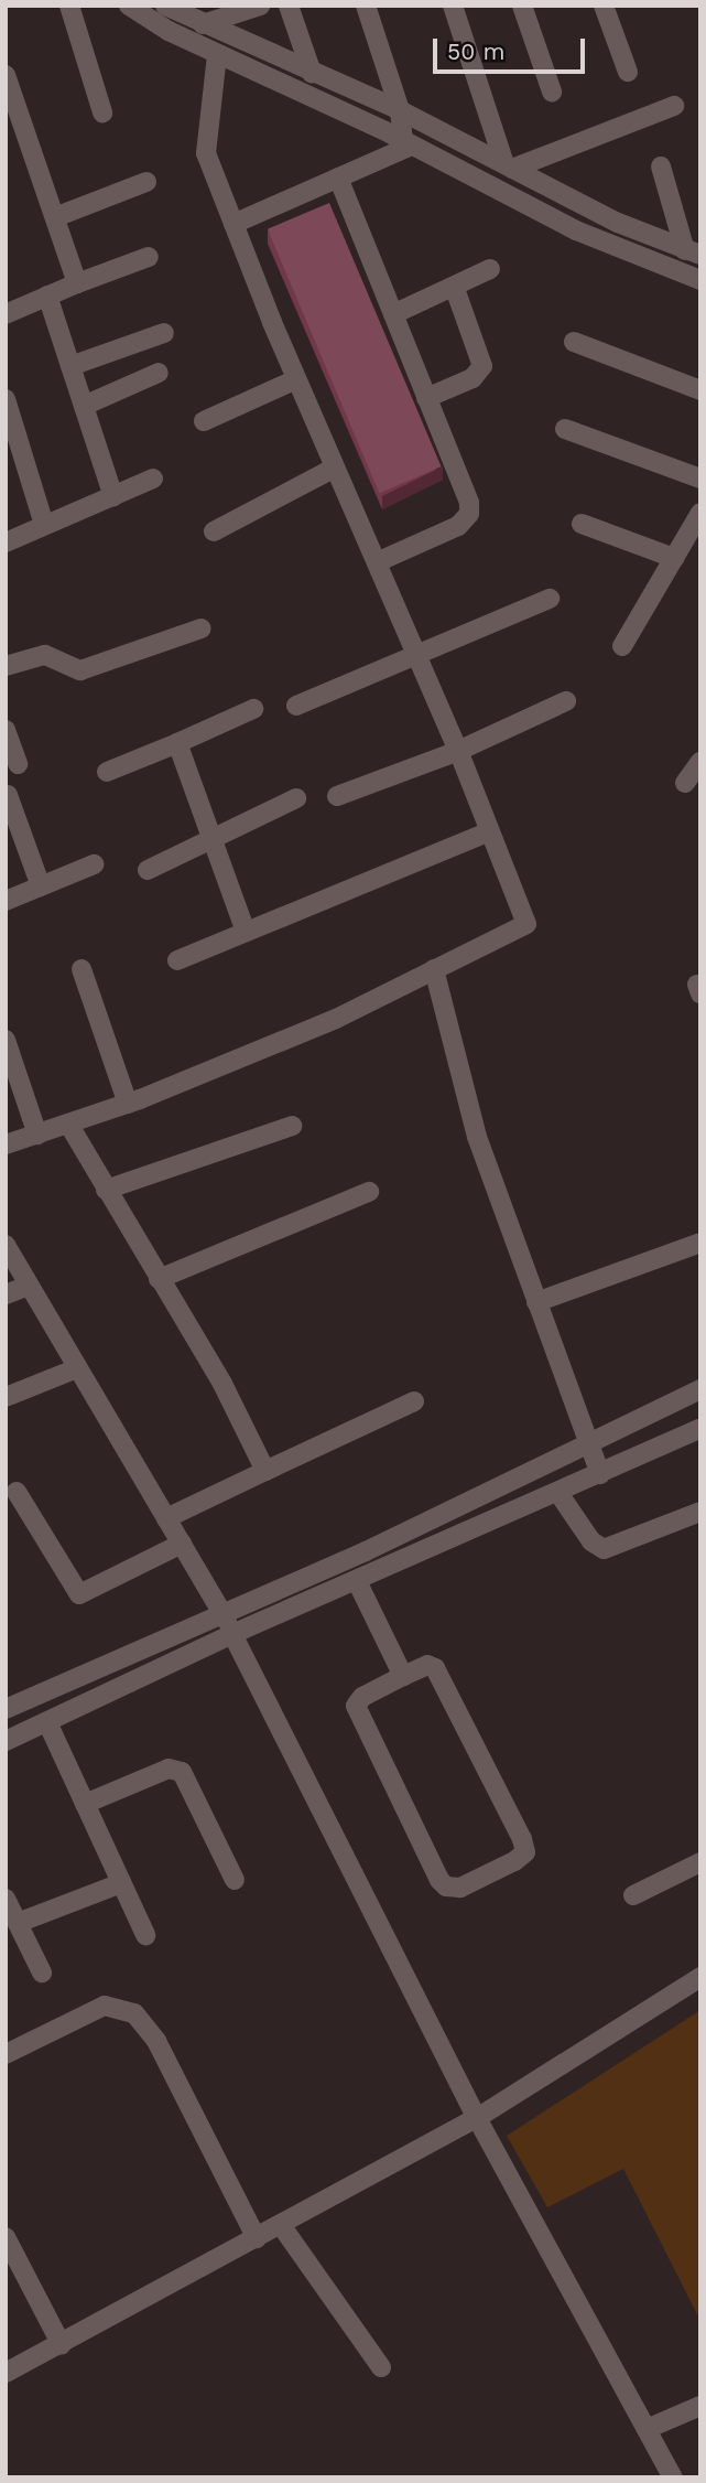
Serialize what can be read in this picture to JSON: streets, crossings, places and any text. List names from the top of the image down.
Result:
{
  "scale_bar": "50 m"
}
